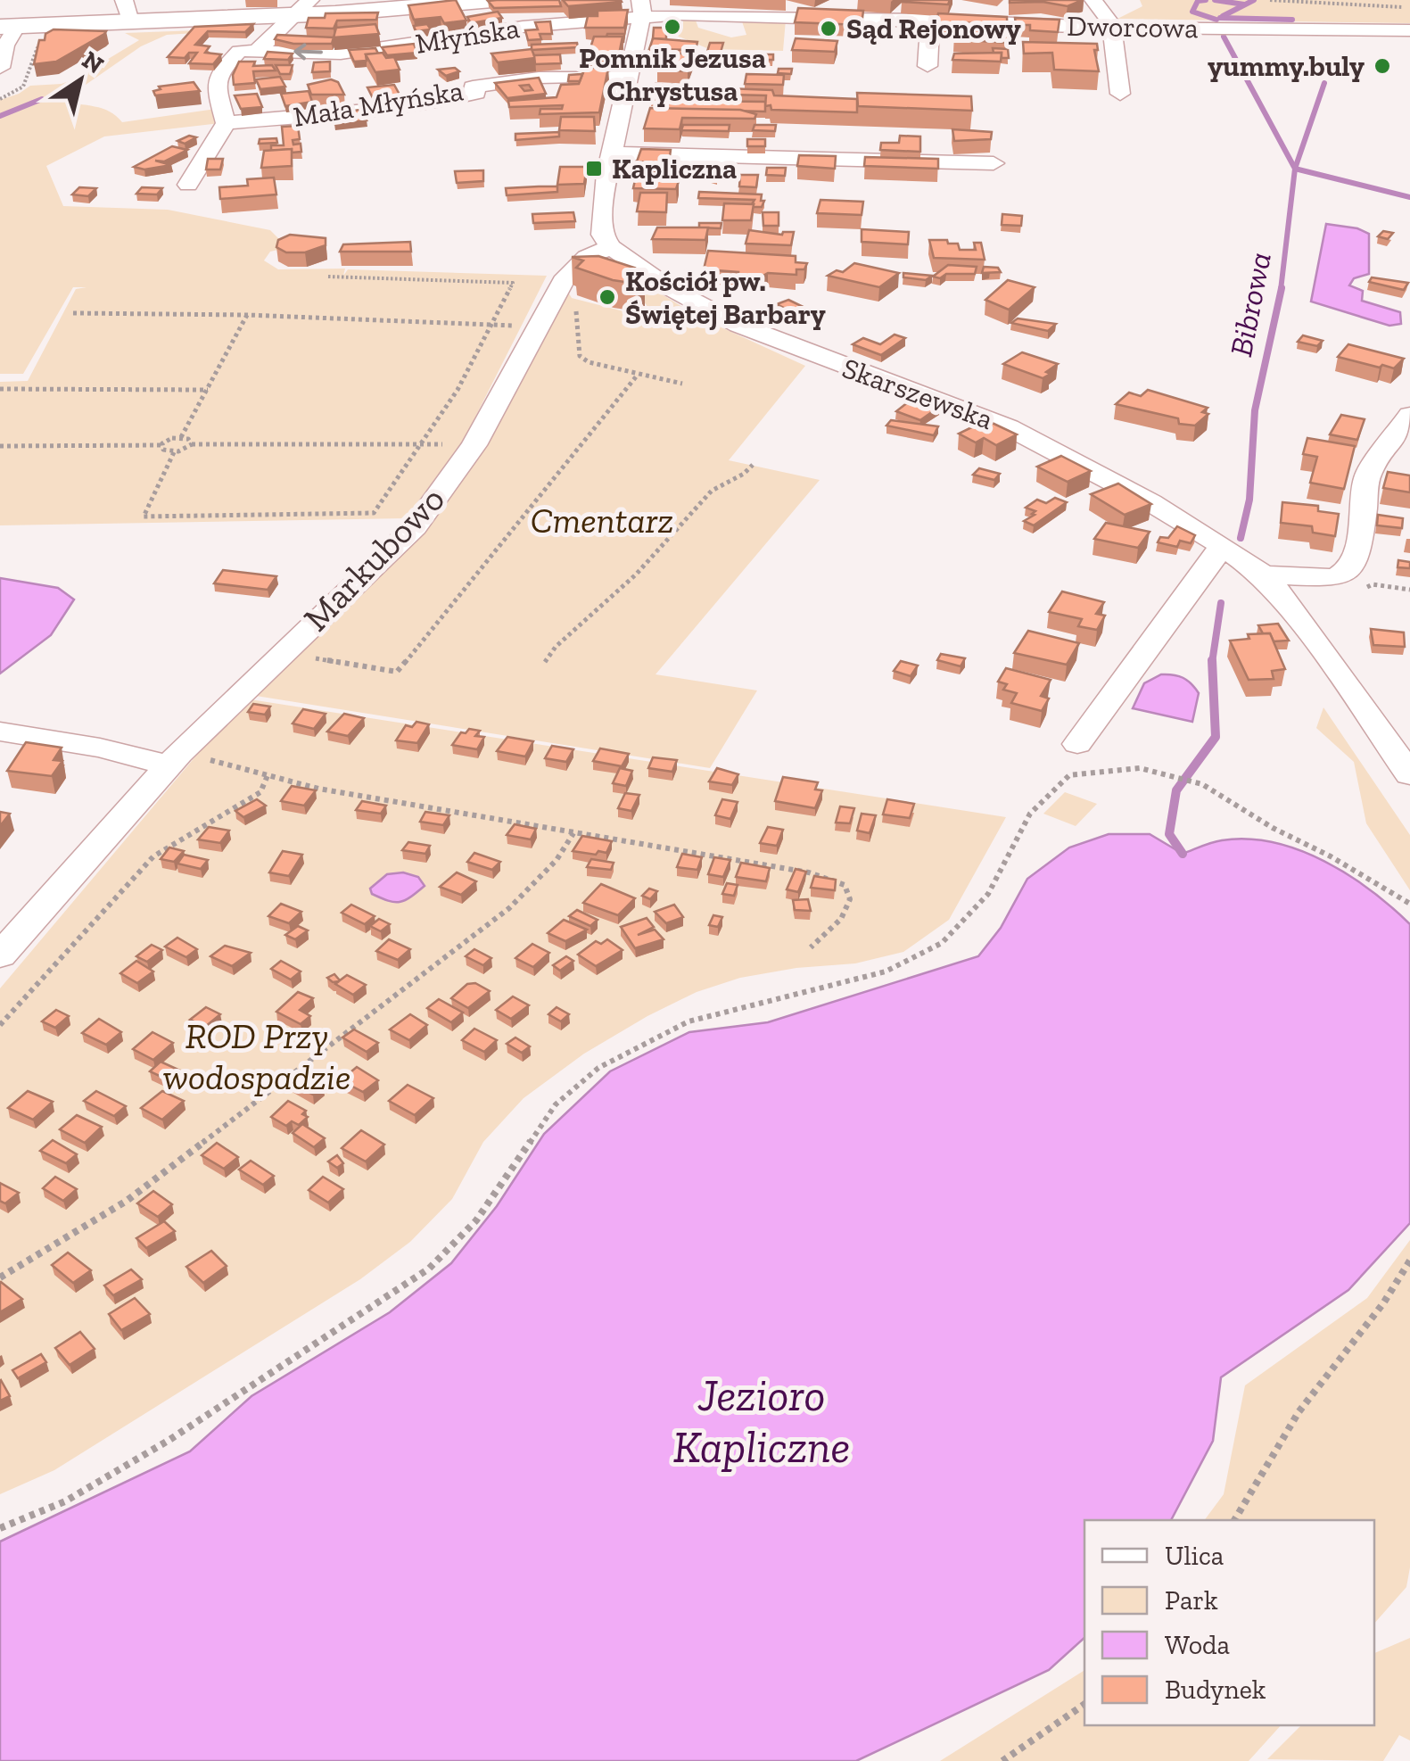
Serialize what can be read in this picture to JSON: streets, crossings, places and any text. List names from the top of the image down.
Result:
{
  "streets": {
    "street": [
      "Dworcowa",
      "Młyńska",
      "Mała Młyńska",
      "Skarszewska",
      "Markubowo"
    ]
  },
  "crossings": [
    ["Dworcowa", "Młyńska"],
    ["Skarszewska", "Markubowo"]
  ],
  "one_way": ["Młyńska"],
  "water": ["Bibrowa", "Jezioro Kapliczne"],
  "parks": ["Cmentarz", "ROD Przy wodospadzie"],
  "places": {
    "other": [
      "Pomnik Jezusa Chrystusa",
      "Sąd Rejonowy",
      "yummy.buly",
      "Kościół pw. Świętej Barbary"
    ],
    "transit": ["Kapliczna"]
  },
  "legend": [
    "Ulica",
    "Park",
    "Woda",
    "Budynek"
  ],
  "north": "top right"
}
